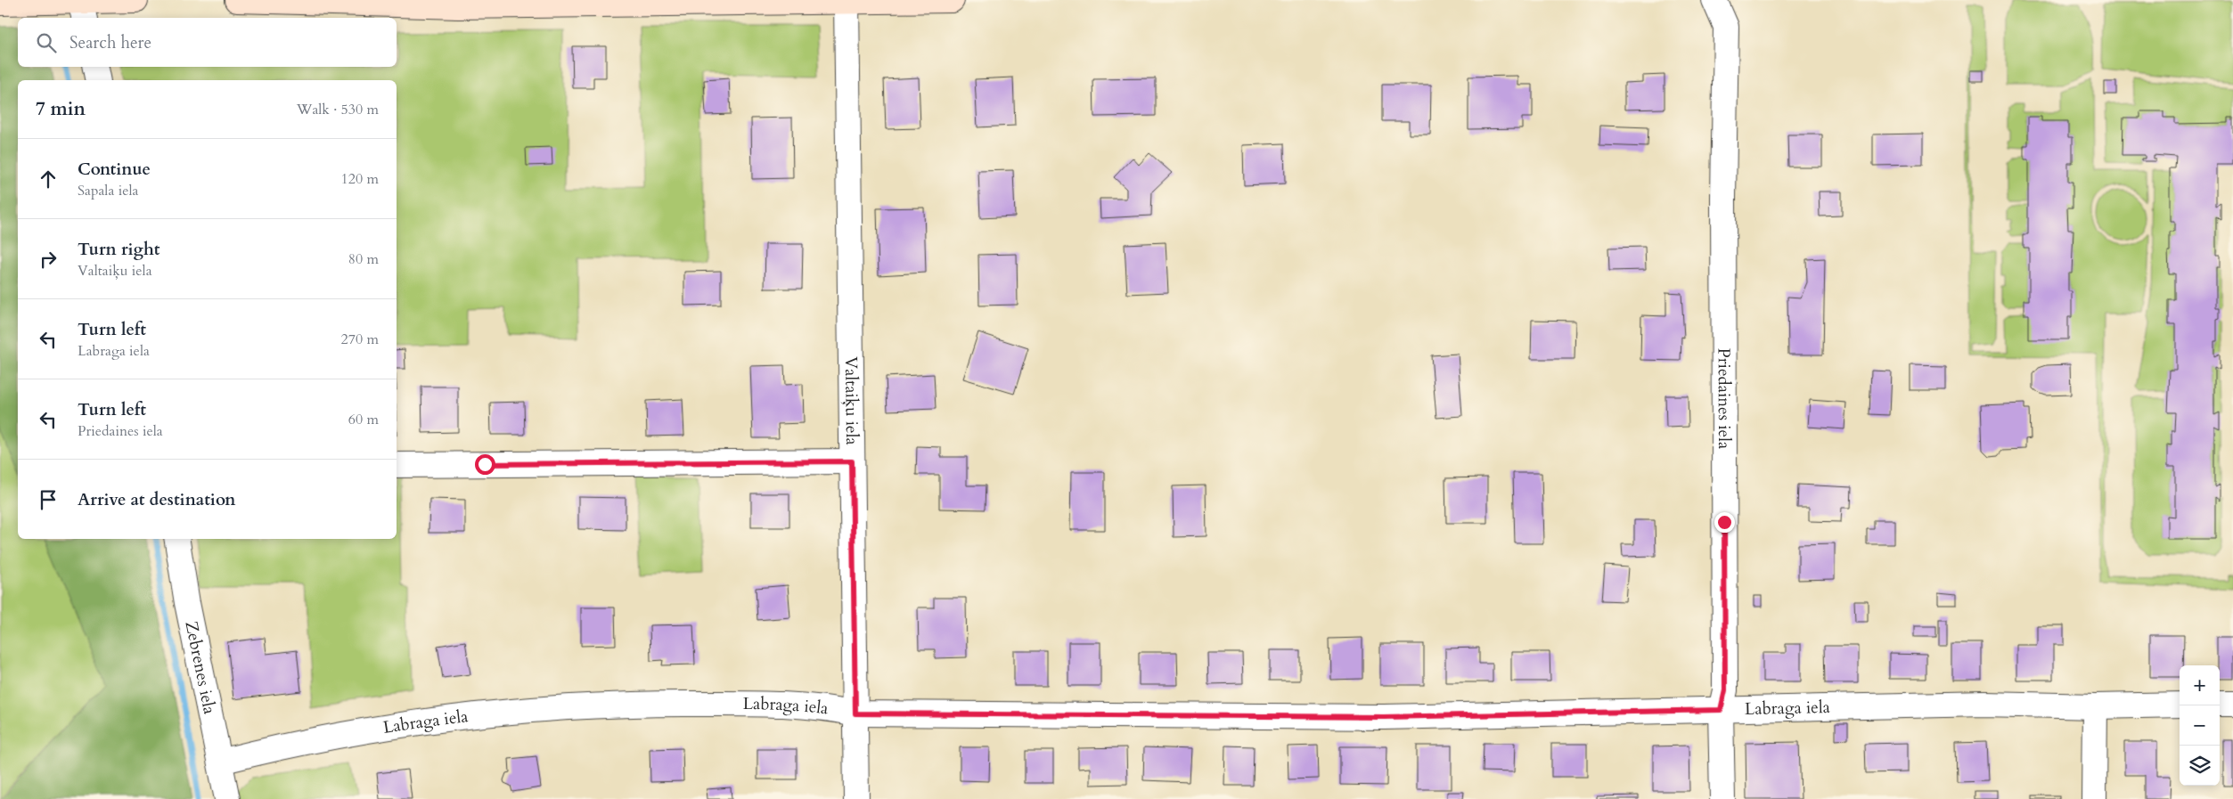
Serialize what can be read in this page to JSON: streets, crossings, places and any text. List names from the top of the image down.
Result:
{
  "streets": {
    "street": [
      "Priedaines iela",
      "Valtaiķu iela",
      "Zebrenes iela",
      "Labraga iela"
    ]
  },
  "crossings": [
    ["Priedaines iela", "Labraga iela"],
    ["Valtaiķu iela", "Labraga iela"],
    ["Zebrenes iela", "Labraga iela"]
  ],
  "page": {
    "search": "Search here",
    "heading": ["7 min", "Walk · 530 m"],
    "list": [
      ["Continue", "Sapala iela", "120 m"],
      ["Turn right", "Valtaiķu iela", "80 m"],
      ["Turn left", "Labraga iela", "270 m"],
      ["Turn left", "Priedaines iela", "60 m"],
      "Arrive at destination"
    ],
    "map_buttons": ["+", "−"]
  }
}
